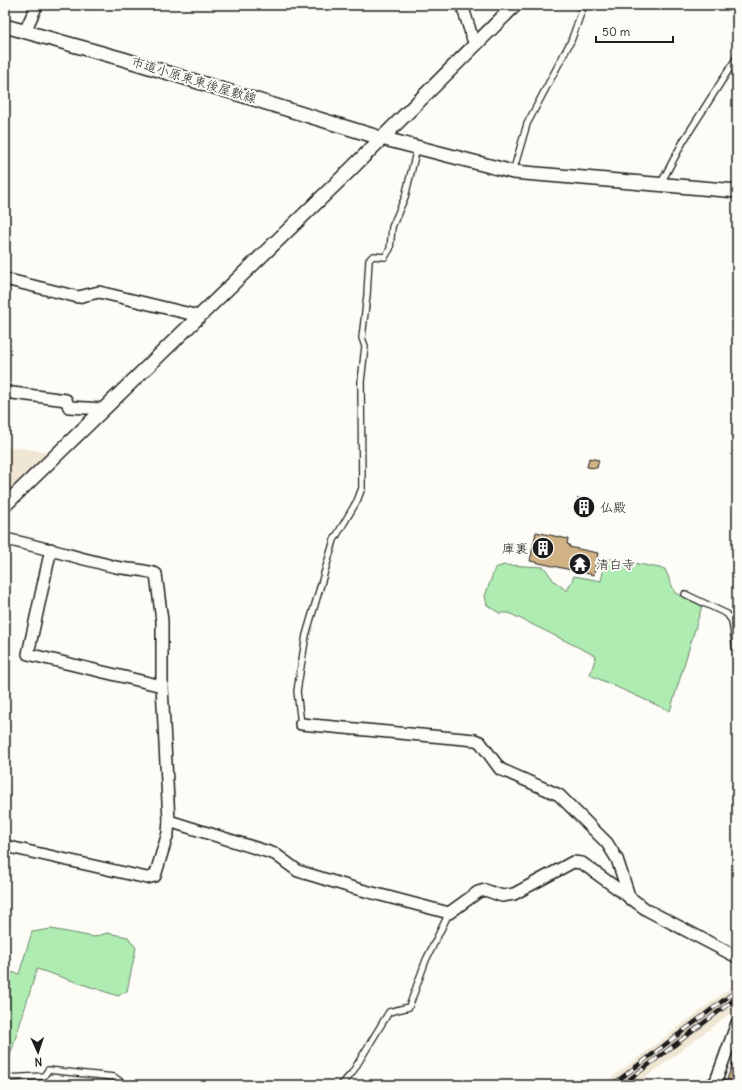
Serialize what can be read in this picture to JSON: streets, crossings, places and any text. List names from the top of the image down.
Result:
{
  "streets": {
    "street": ["市道小原東東後屋敷線"]
  },
  "places": {
    "building": ["仏殿", "庫裏"],
    "temple": ["清白寺"]
  },
  "scale_bar": "50 m",
  "north": "bottom"
}
